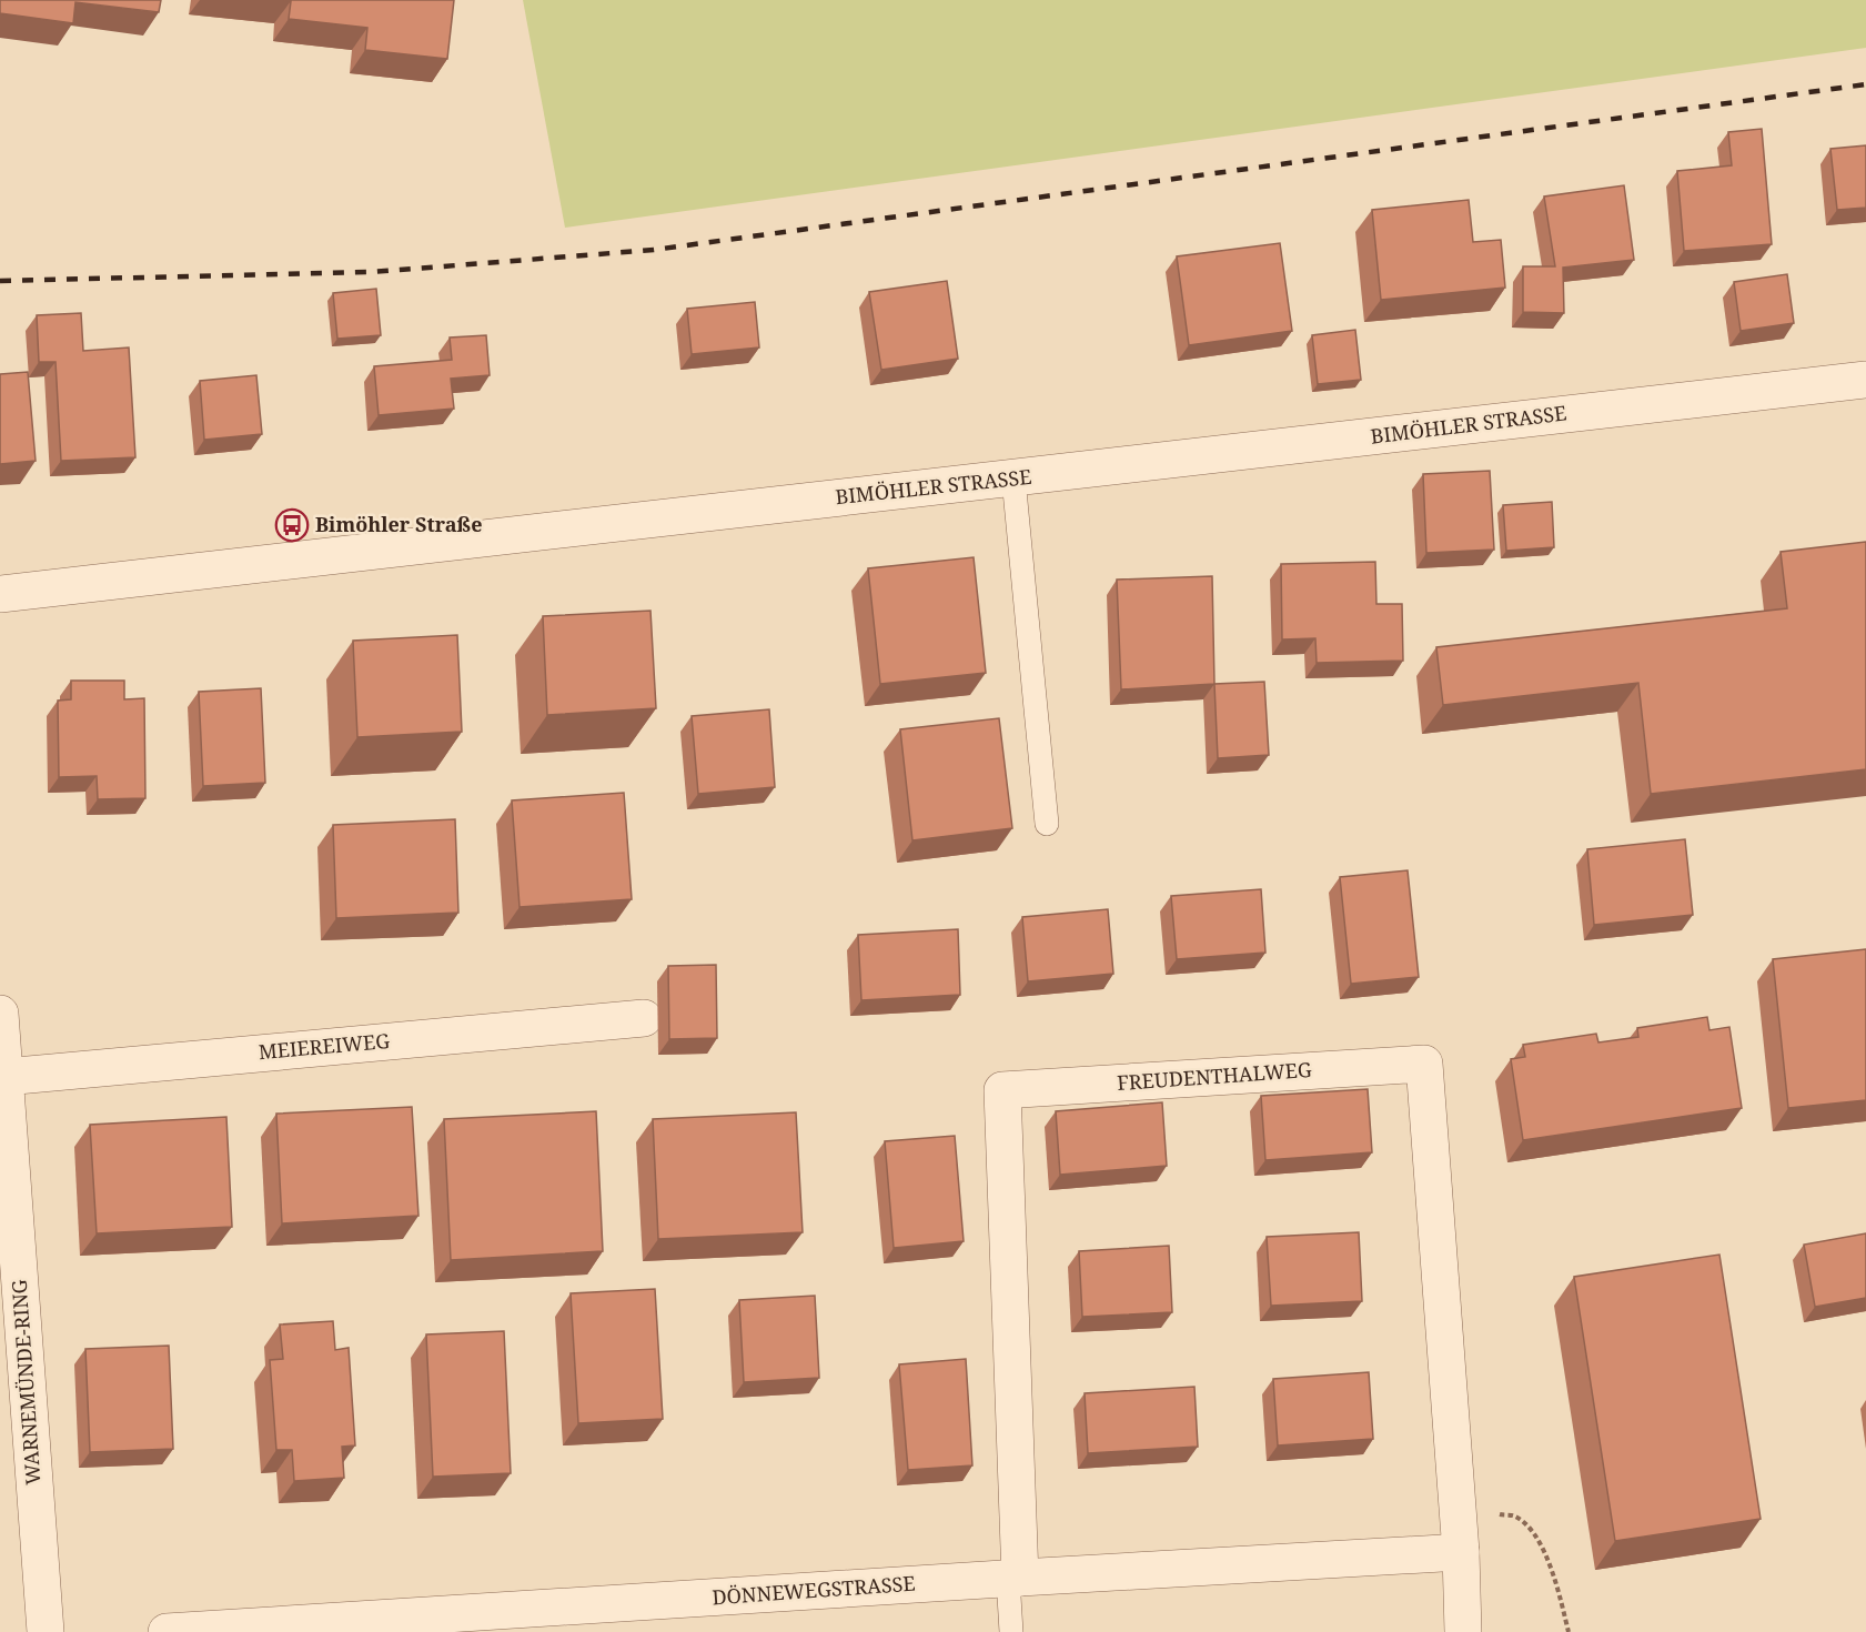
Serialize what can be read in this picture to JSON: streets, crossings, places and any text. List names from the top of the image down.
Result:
{
  "streets": {
    "street": [
      "BIMÖHLER STRASSE",
      "MEIEREIWEG",
      "FREUDENTHALWEG",
      "WARNEMÜNDE-RING",
      "DÖNNEWEGSTRASSE"
    ]
  },
  "crossings": [
    ["MEIEREIWEG", "WARNEMÜNDE-RING"],
    ["FREUDENTHALWEG", "DÖNNEWEGSTRASSE"]
  ],
  "places": {
    "bus stop": ["Bimöhler Straße"]
  }
}
